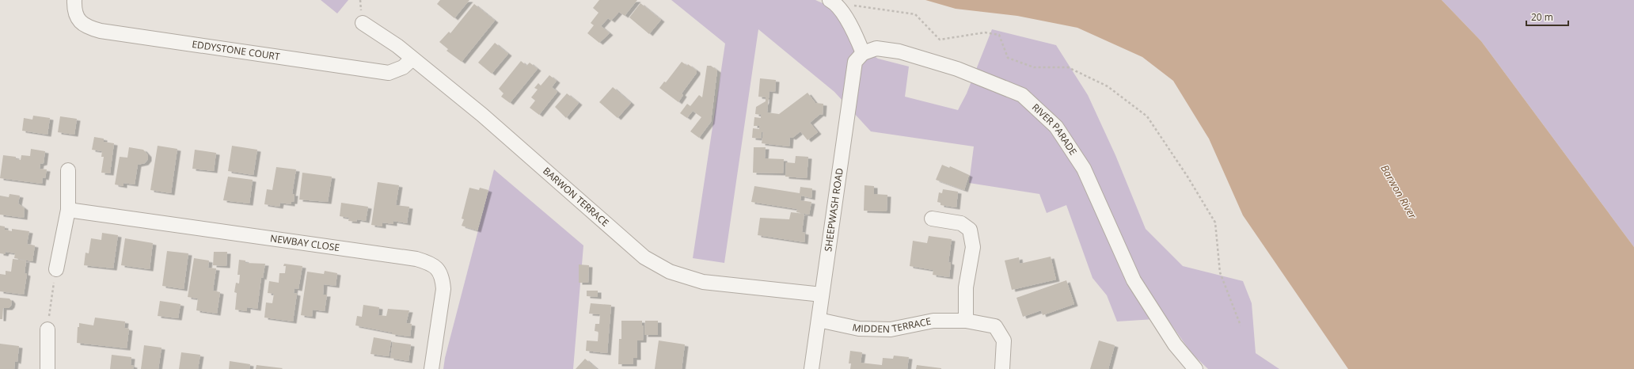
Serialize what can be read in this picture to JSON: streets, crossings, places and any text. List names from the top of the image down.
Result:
{
  "streets": {
    "street": [
      "EDDYSTONE COURT",
      "RIVER PARADE",
      "BARWON TERRACE",
      "SHEEPWASH ROAD",
      "NEWBAY CLOSE",
      "MIDDEN TERRACE"
    ]
  },
  "crossings": [
    ["EDDYSTONE COURT", "BARWON TERRACE"],
    ["RIVER PARADE", "SHEEPWASH ROAD"],
    ["BARWON TERRACE", "SHEEPWASH ROAD"],
    ["SHEEPWASH ROAD", "MIDDEN TERRACE"]
  ],
  "water": ["Barwon River"],
  "scale_bar": "20 m"
}
